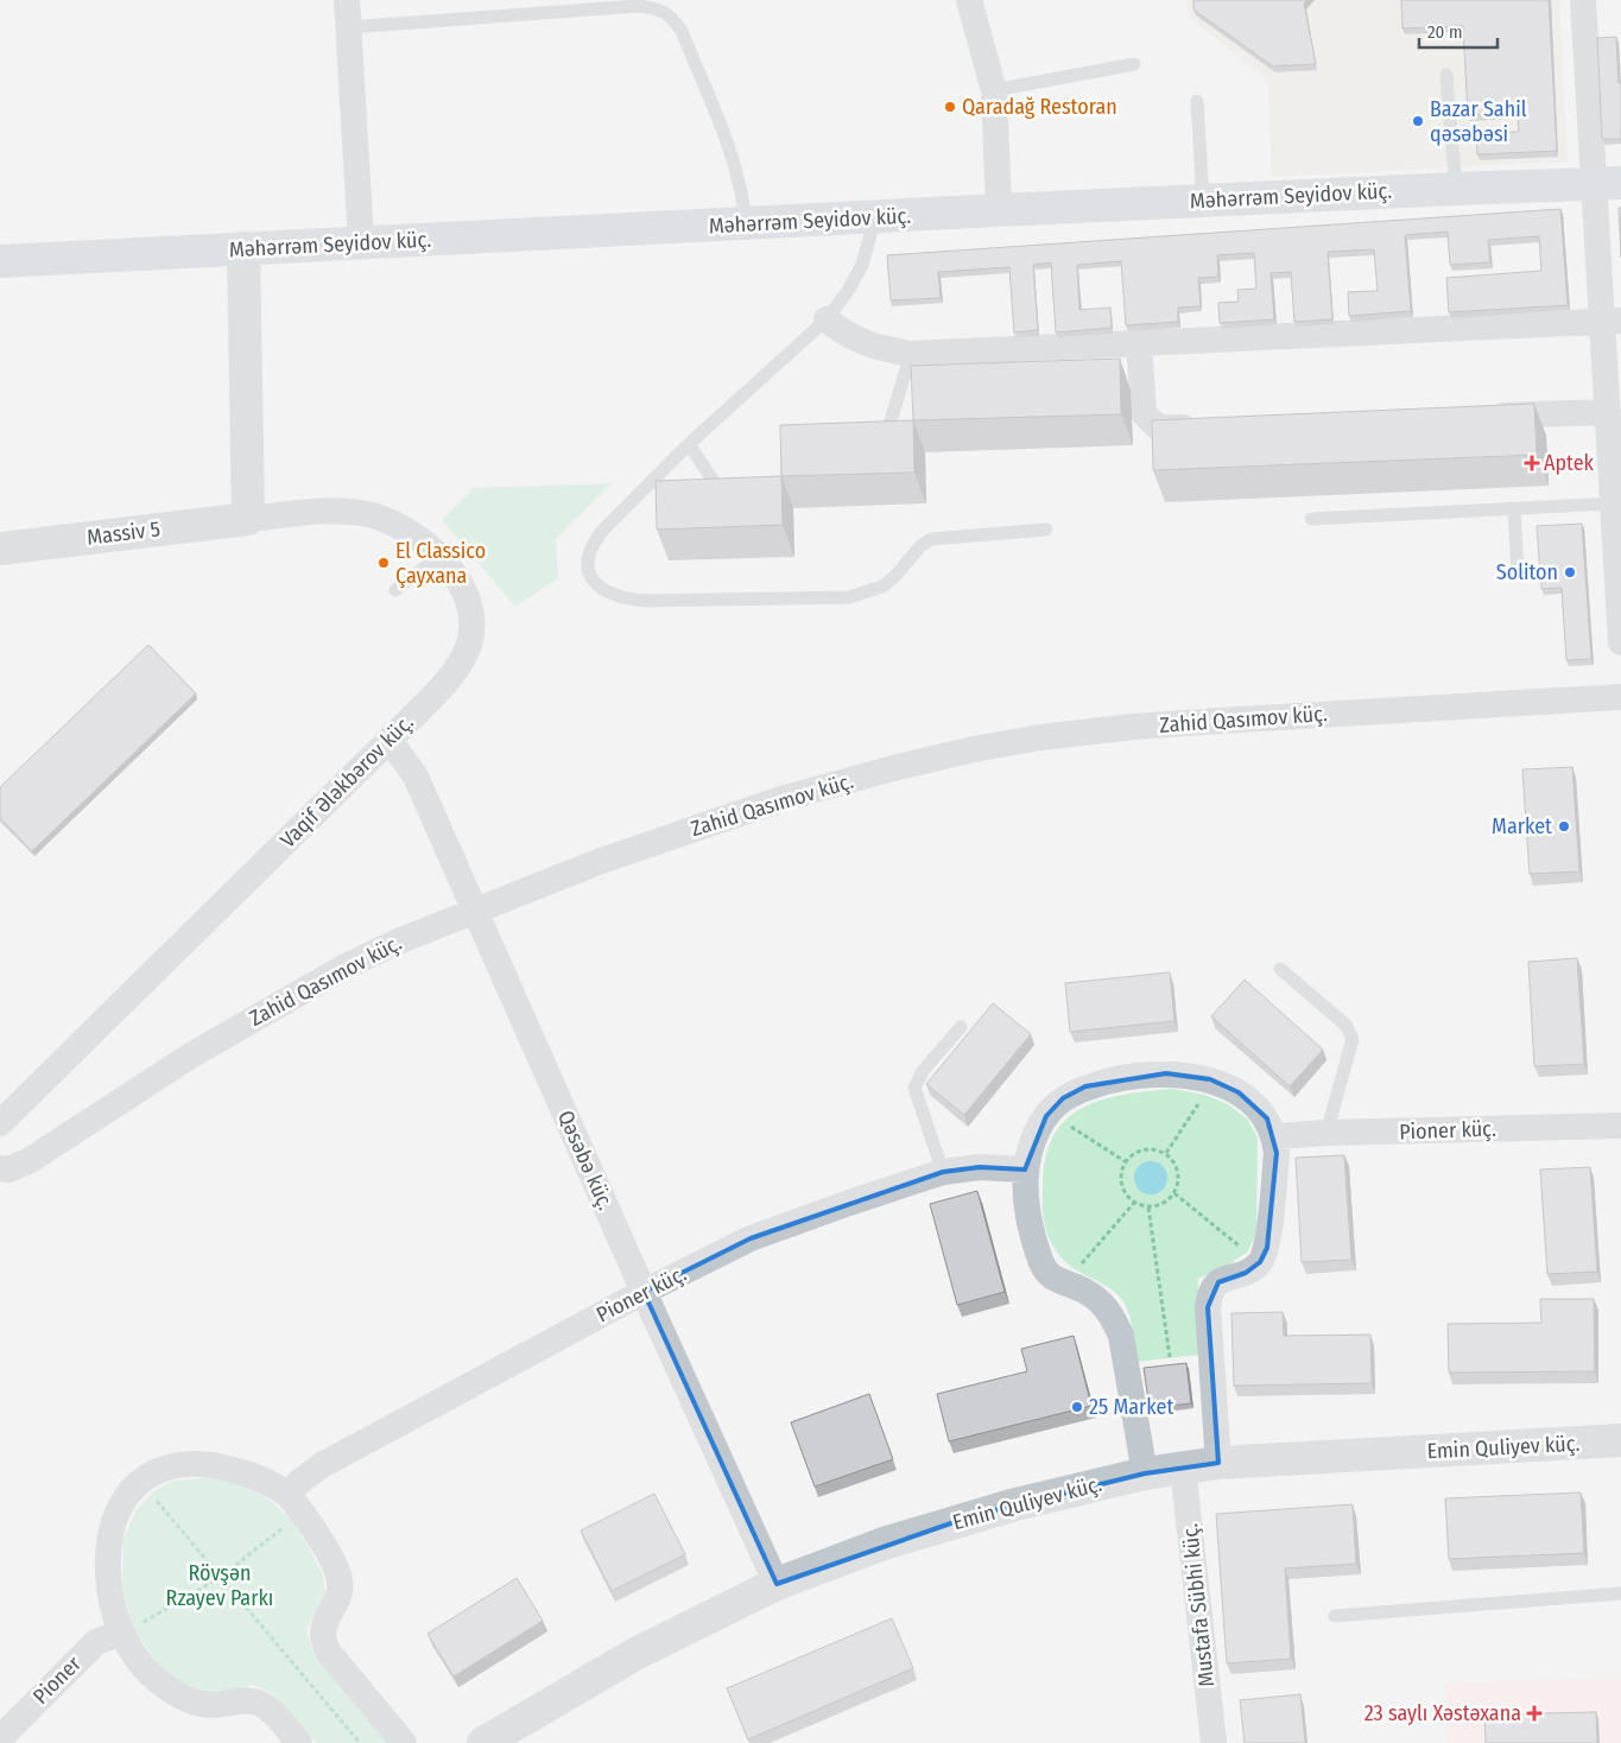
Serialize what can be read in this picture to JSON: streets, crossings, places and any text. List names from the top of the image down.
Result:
{
  "streets": {
    "main road": ["Məhərrəm Seyidov küç."],
    "street": [
      "Massiv 5",
      "Zahid Qasımov küç.",
      "Vaqif Ələkbərov küç.",
      "Pioner küç.",
      "Qəsəbə küç.",
      "Emin Quliyev küç.",
      "Mustafa Sübhi küç.",
      "Pioner"
    ]
  },
  "crossings": [
    ["Massiv 5", "Vaqif Ələkbərov küç."],
    ["Zahid Qasımov küç.", "Qəsəbə küç."],
    ["Vaqif Ələkbərov küç.", "Qəsəbə küç."],
    ["Pioner küç.", "Qəsəbə küç."],
    ["Qəsəbə küç.", "Emin Quliyev küç."],
    ["Emin Quliyev küç.", "Mustafa Sübhi küç."]
  ],
  "parks": ["Rövşən Rzayev Parkı"],
  "places": {
    "other": [
      "Qaradağ Restoran",
      "Bazar Sahil qəsəbəsi",
      "El Classico Çayxana",
      "Soliton",
      "Market",
      "25 Market"
    ],
    "health": ["Aptek", "23 saylı Xəstəxana"]
  },
  "scale_bar": "20 m"
}
